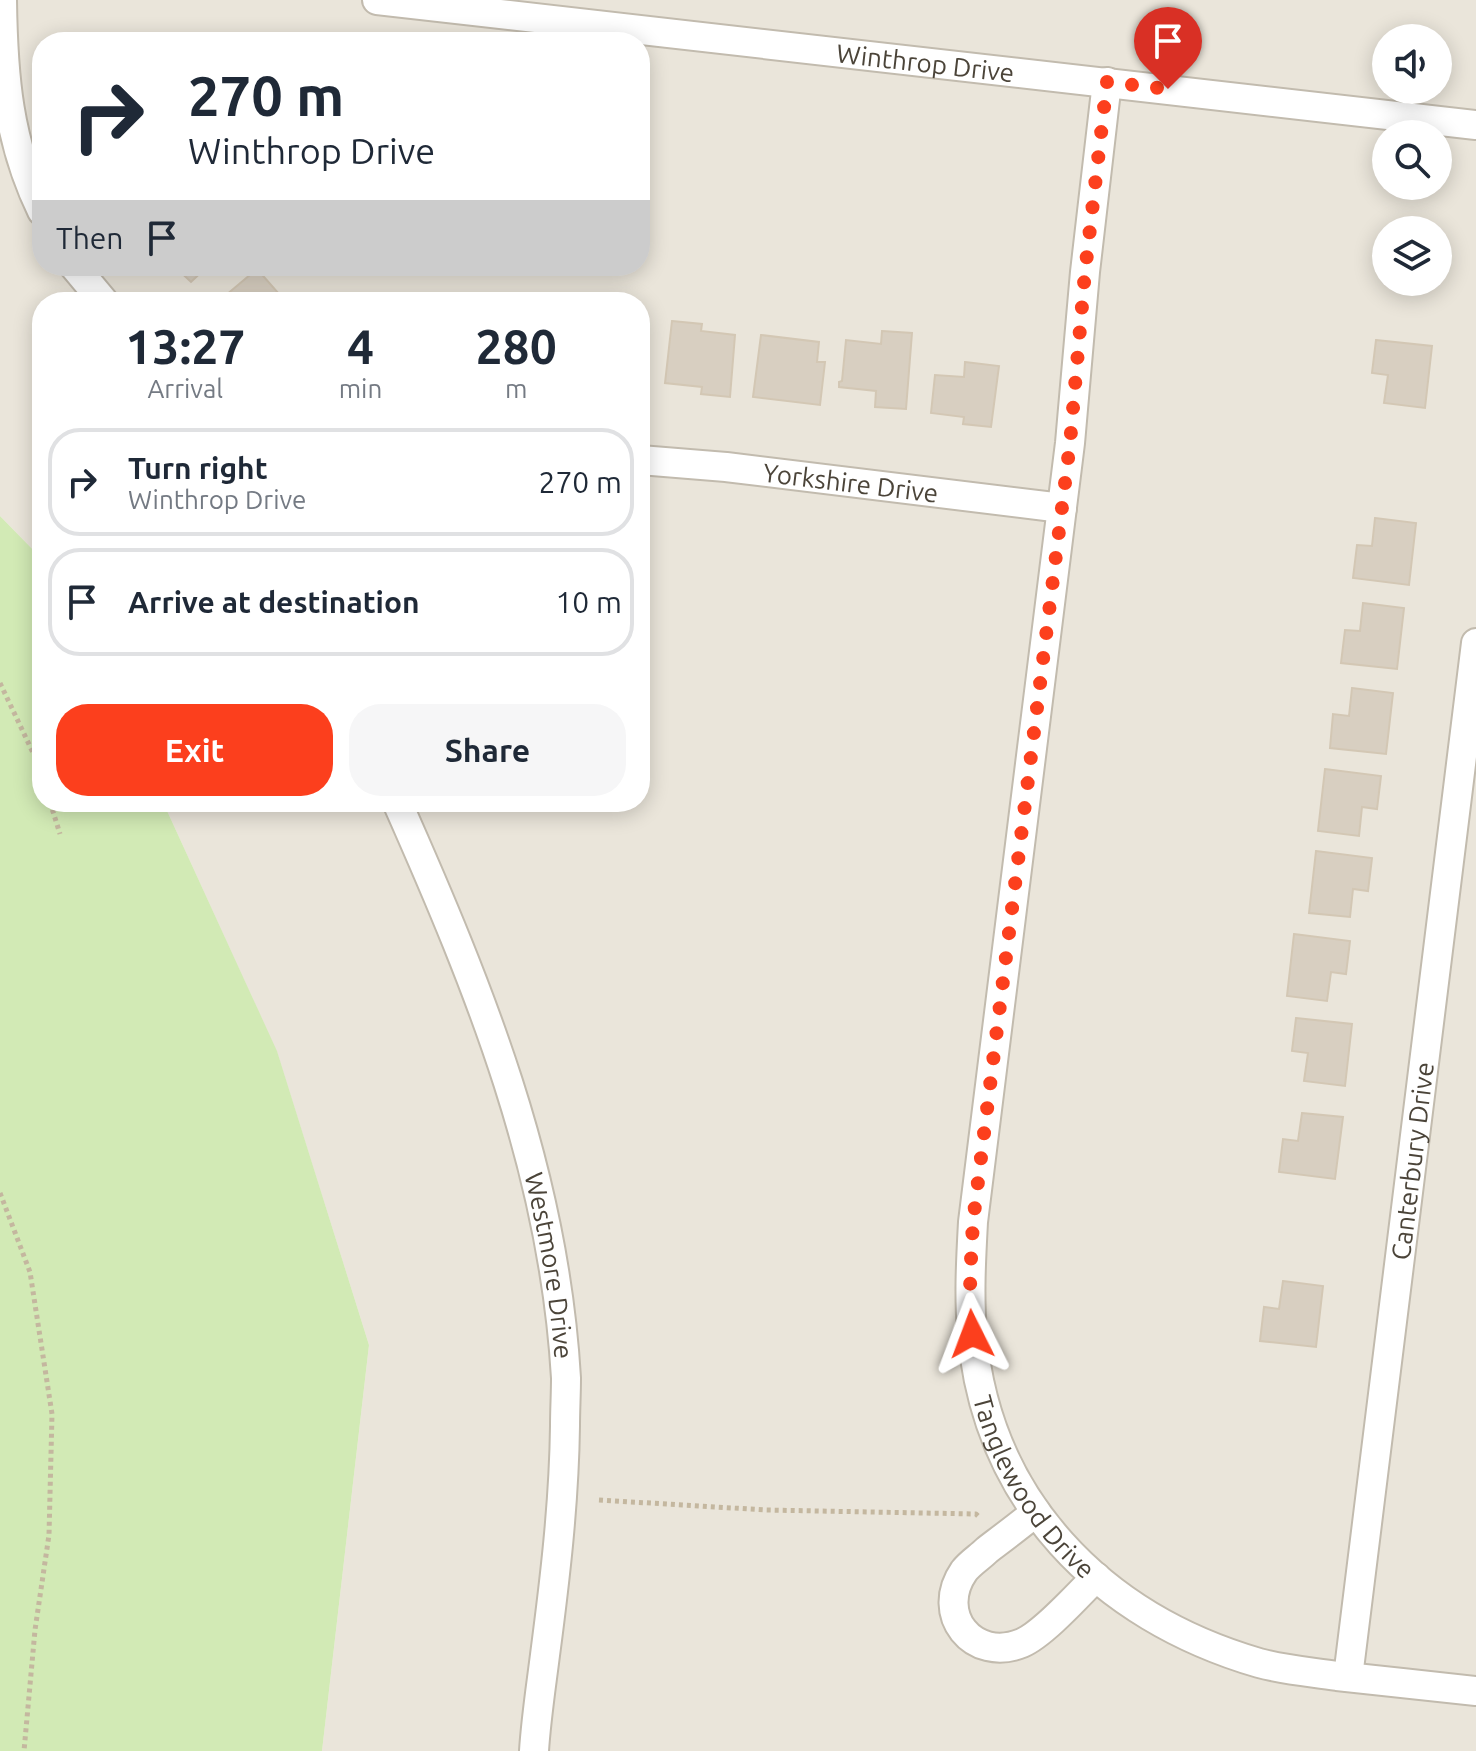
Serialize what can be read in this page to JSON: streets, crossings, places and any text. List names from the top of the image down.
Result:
{
  "streets": {
    "street": [
      "Winthrop Drive",
      "Yorkshire Drive",
      "Canterbury Drive",
      "Westmore Drive",
      "Tanglewood Drive"
    ]
  },
  "crossings": [
    ["Winthrop Drive", "Tanglewood Drive"],
    ["Yorkshire Drive", "Tanglewood Drive"],
    ["Canterbury Drive", "Tanglewood Drive"]
  ],
  "page": {
    "turn": ["270 m", "Winthrop Drive"],
    "then": "Then",
    "eta": [
      "13:27",
      "Arrival",
      "4",
      "min",
      "280",
      "m"
    ],
    "list": [
      {
        "name": "Turn right",
        "note": "Winthrop Drive",
        "value": "270 m"
      },
      {
        "name": "Arrive at destination",
        "value": "10 m"
      }
    ],
    "buttons": ["Exit", "Share"]
  }
}
